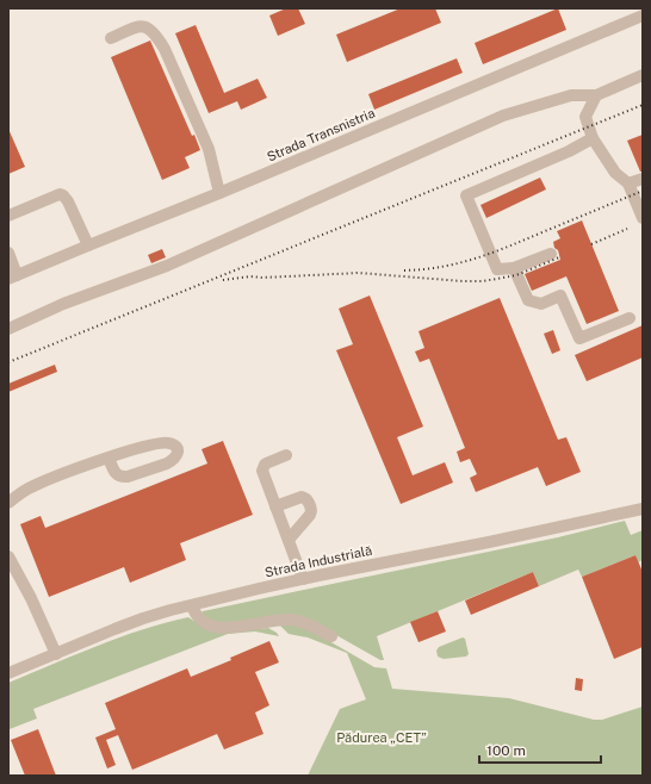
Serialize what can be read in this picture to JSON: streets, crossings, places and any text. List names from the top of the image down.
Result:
{
  "streets": {
    "street": ["Strada Transnistria", "Strada Industrială"]
  },
  "parks": ["Pădurea „CET”"],
  "scale_bar": "100 m"
}
